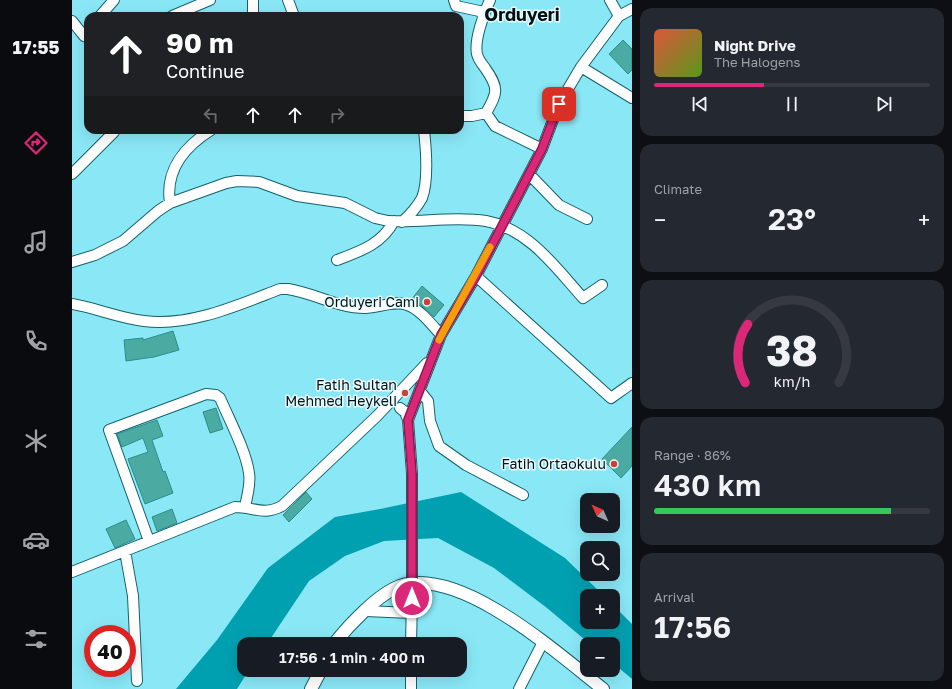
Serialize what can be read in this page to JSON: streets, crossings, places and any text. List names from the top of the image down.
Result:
{
  "districts": ["Orduyeri"],
  "places": ["Orduyeri Cami", "Fatih Sultan Mehmed Heykeli", "Fatih Ortaokulu"],
  "north": "top left",
  "page": {
    "tabs": "17:55",
    "turn": ["90 m", "Continue"],
    "song": ["Night Drive", "The Halogens"],
    "tile": [
      "Climate",
      ["Range · 86%", "430 km"],
      ["Arrival", "17:56"]
    ],
    "heat": ["−", "23°", "+"],
    "map_buttons": ["+", "−"],
    "limit": "40",
    "trip": "17:56 · 1 min · 400 m",
    "gauge": ["38", "km/h"]
  }
}
